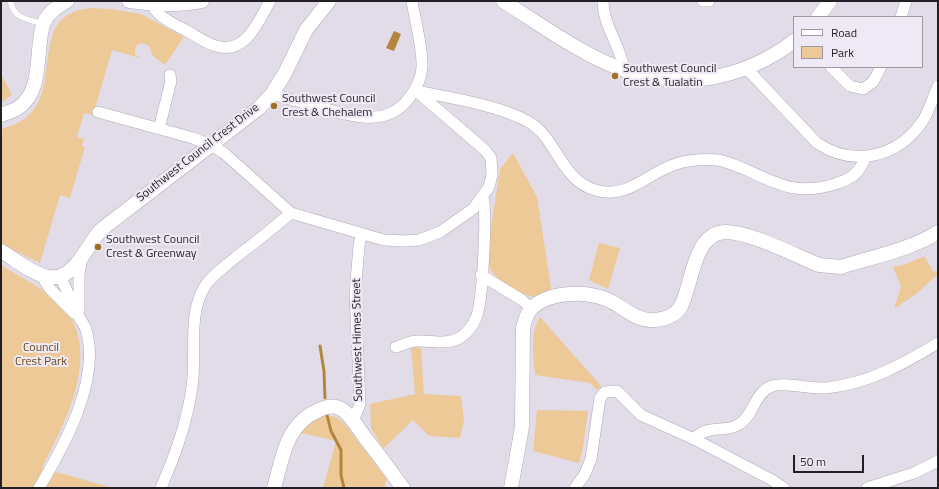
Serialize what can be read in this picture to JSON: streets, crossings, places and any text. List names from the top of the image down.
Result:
{
  "streets": {
    "street": ["Southwest Council Crest Drive", "Southwest Himes Street"]
  },
  "parks": ["Council Crest Park"],
  "places": ["Southwest Council Crest & Tualatin", "Southwest Council Crest & Chehalem", "Southwest Council Crest & Greenway"],
  "legend": ["Road", "Park"],
  "scale_bar": "50 m"
}
